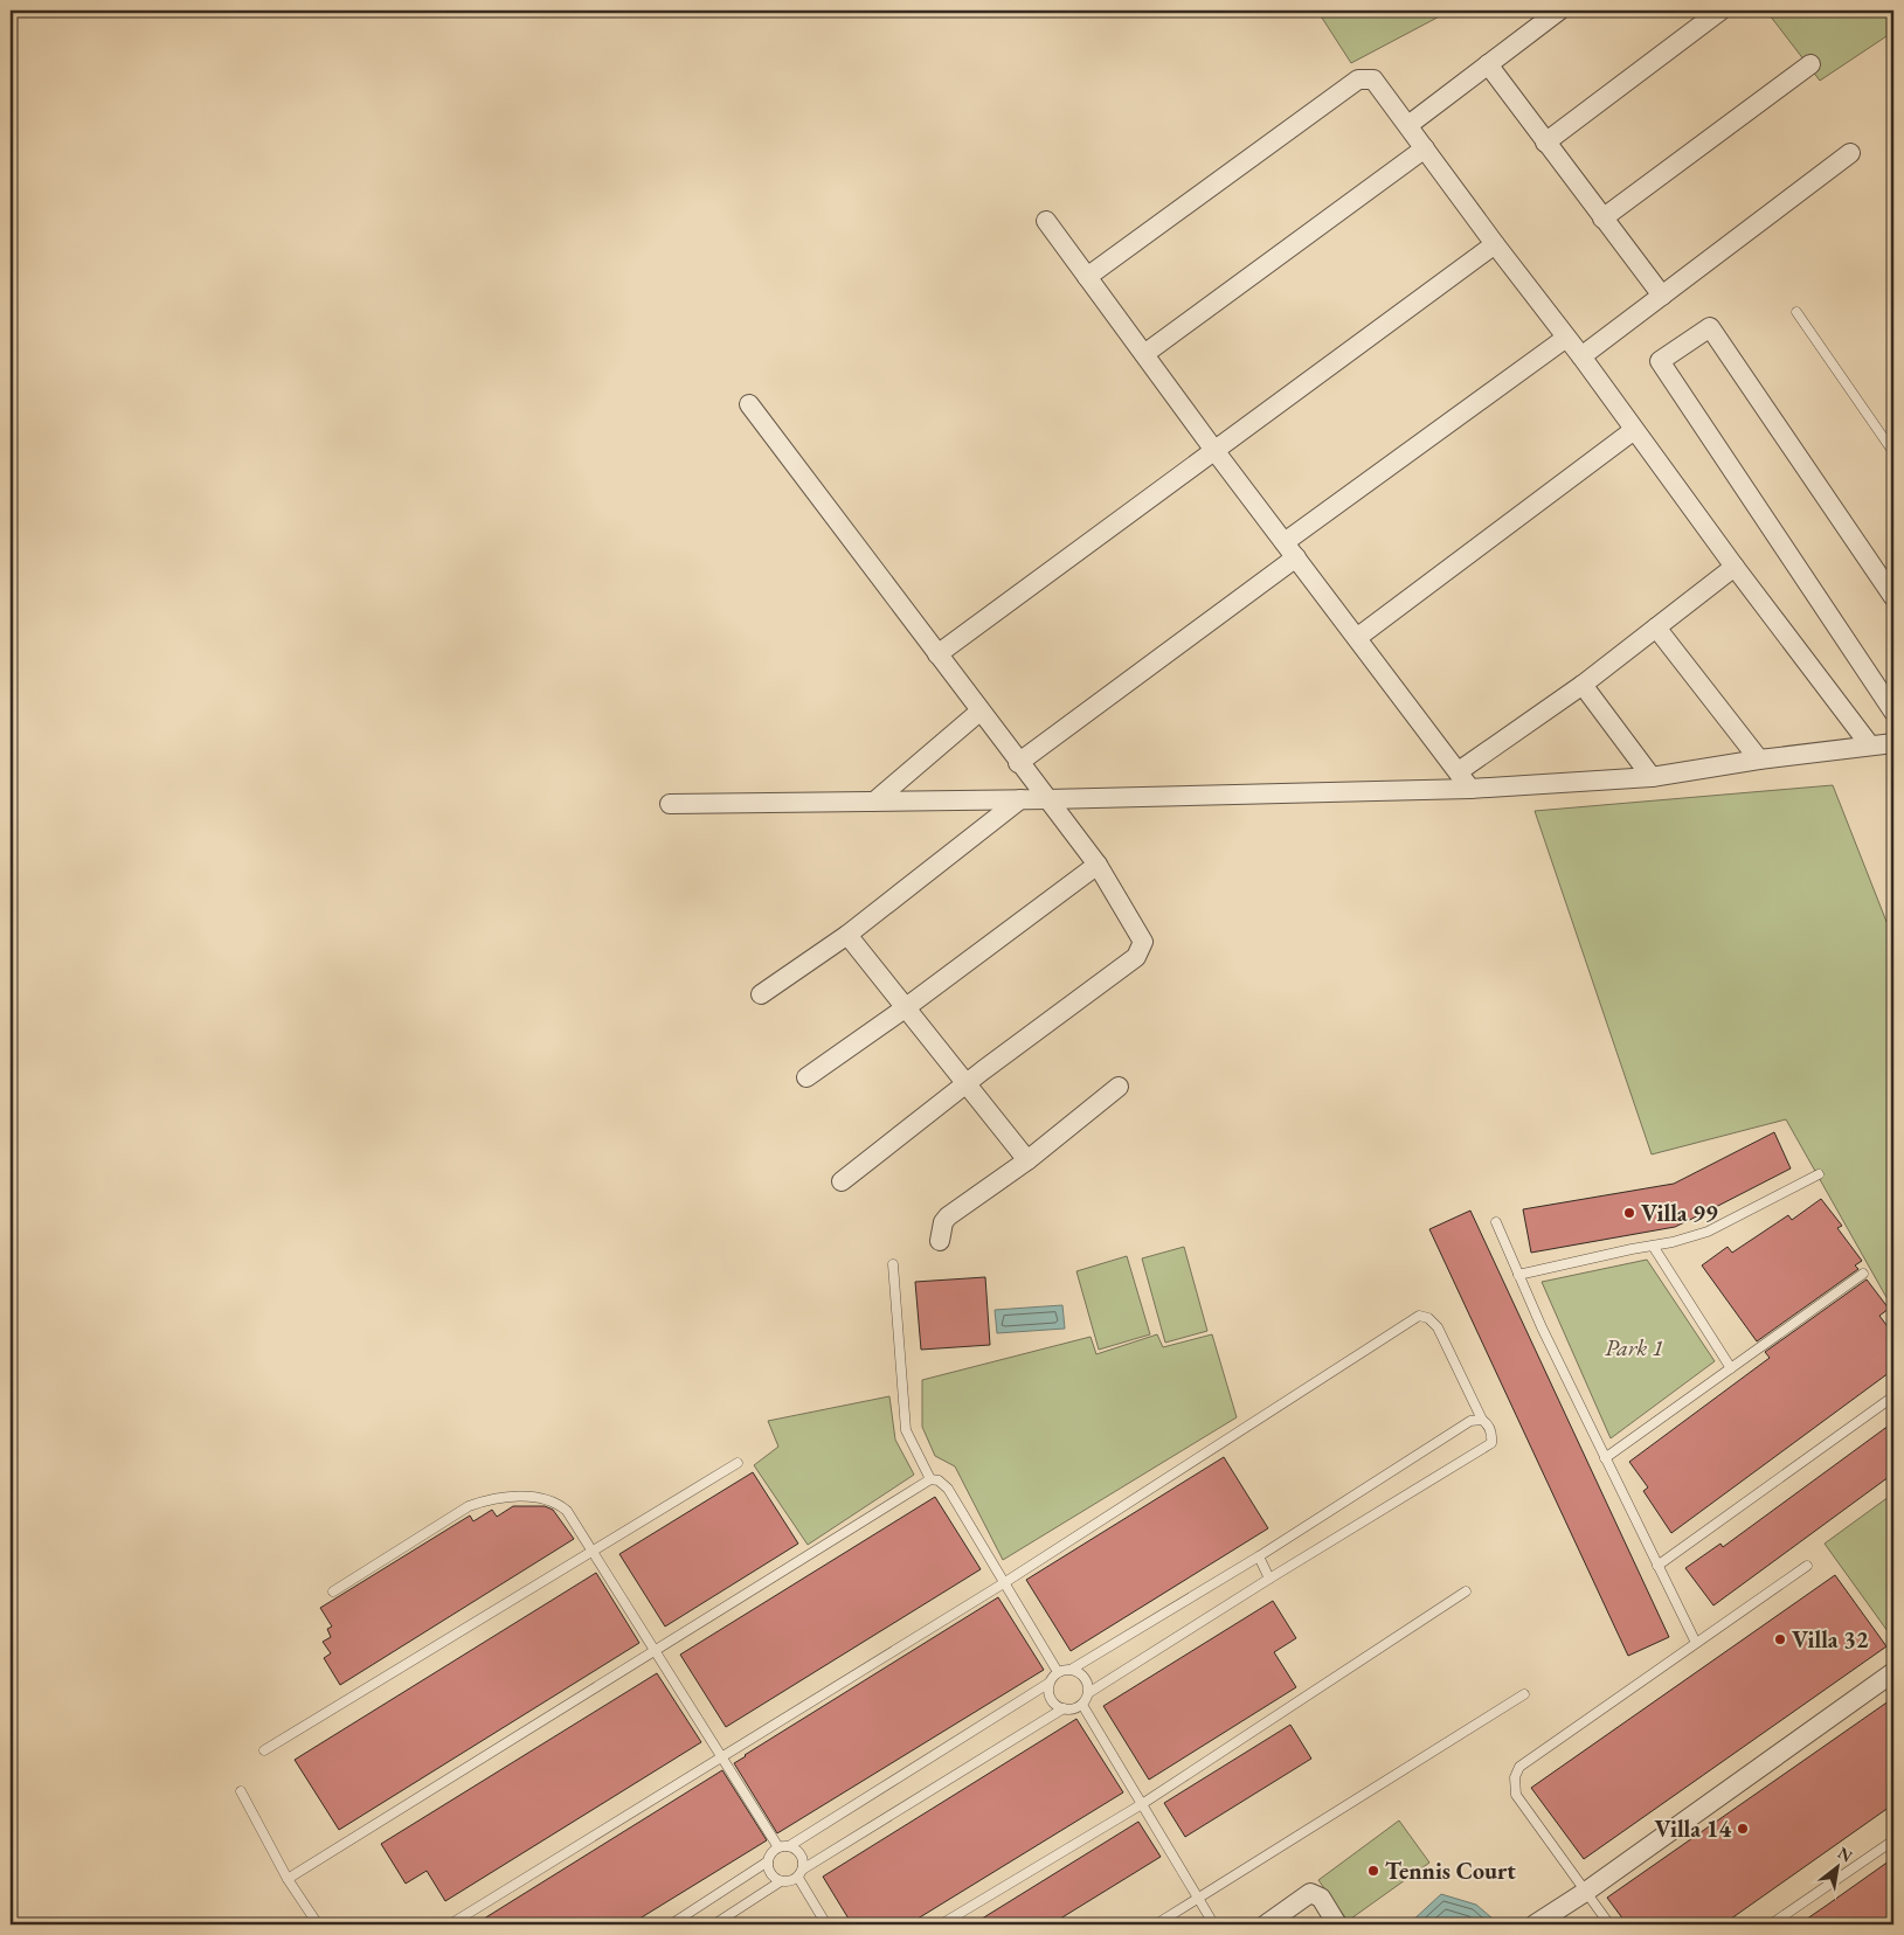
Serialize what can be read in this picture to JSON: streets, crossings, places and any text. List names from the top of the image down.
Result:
{
  "parks": ["Park 1"],
  "places": [
    "Villa 99",
    "Villa 32",
    "Villa 14",
    "Tennis Court"
  ],
  "north": "top right"
}
